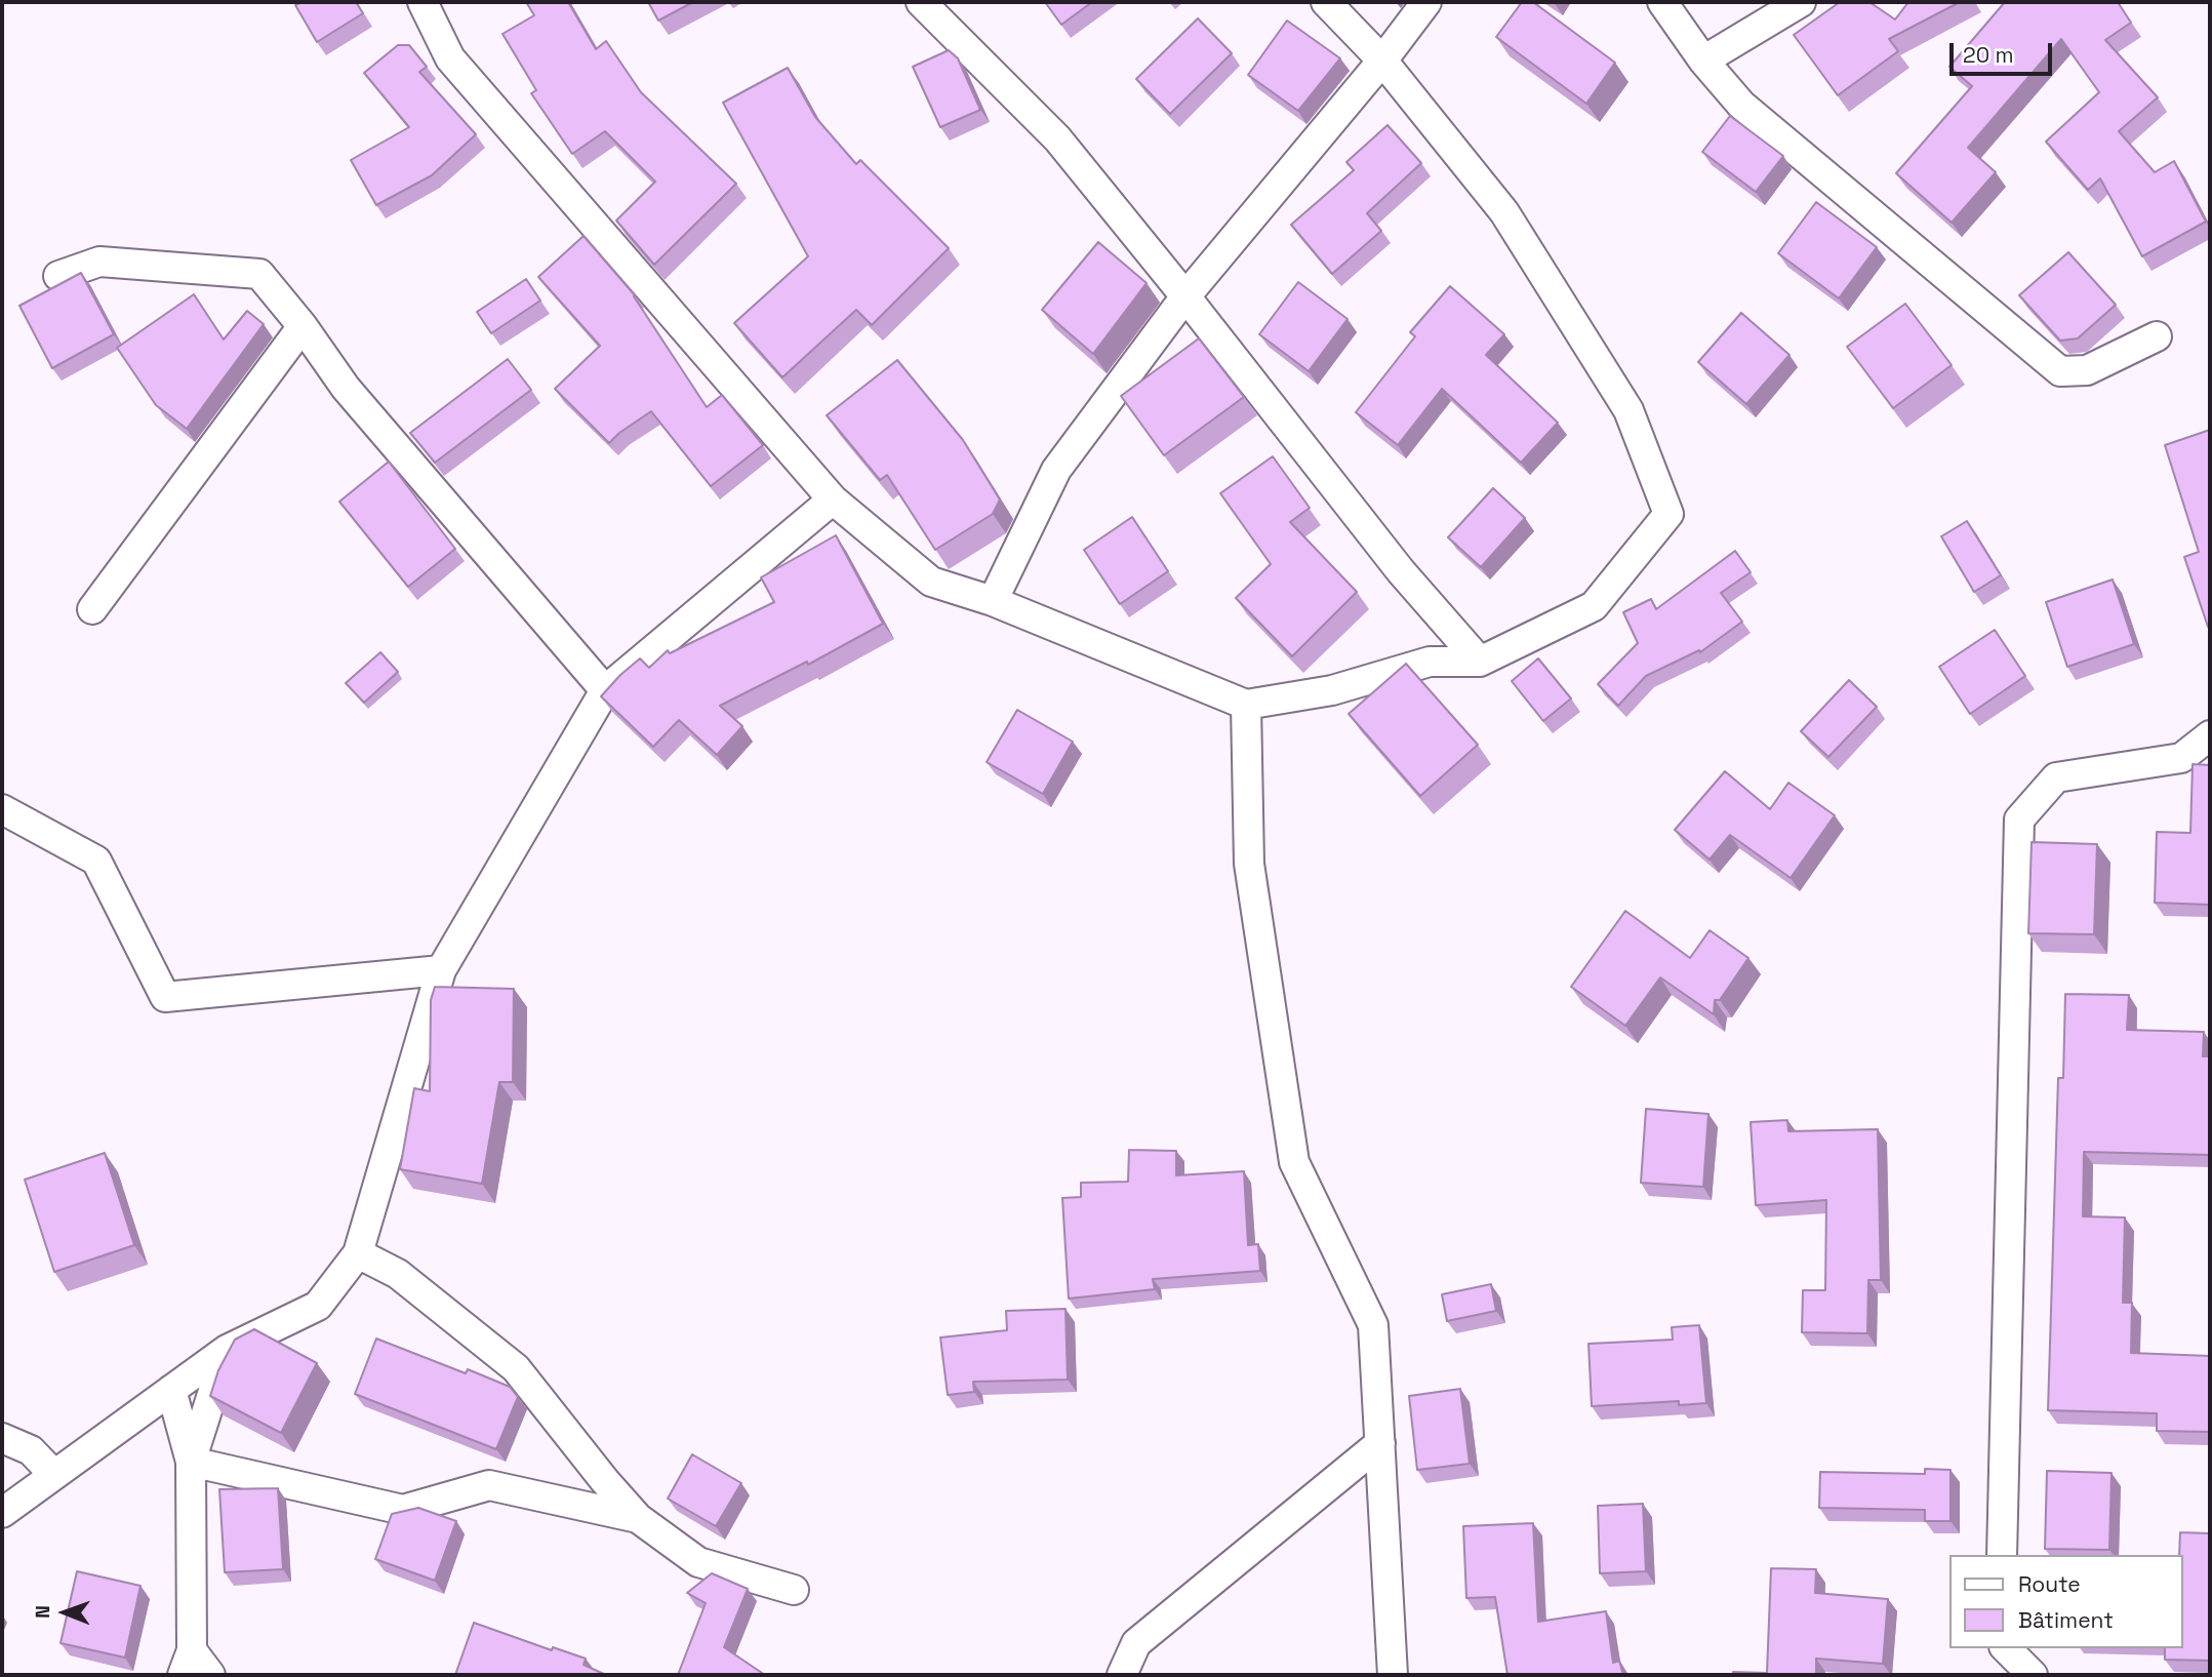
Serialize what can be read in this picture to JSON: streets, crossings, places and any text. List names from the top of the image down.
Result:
{
  "legend": ["Route", "Bâtiment"],
  "scale_bar": "20 m",
  "north": "left"
}
